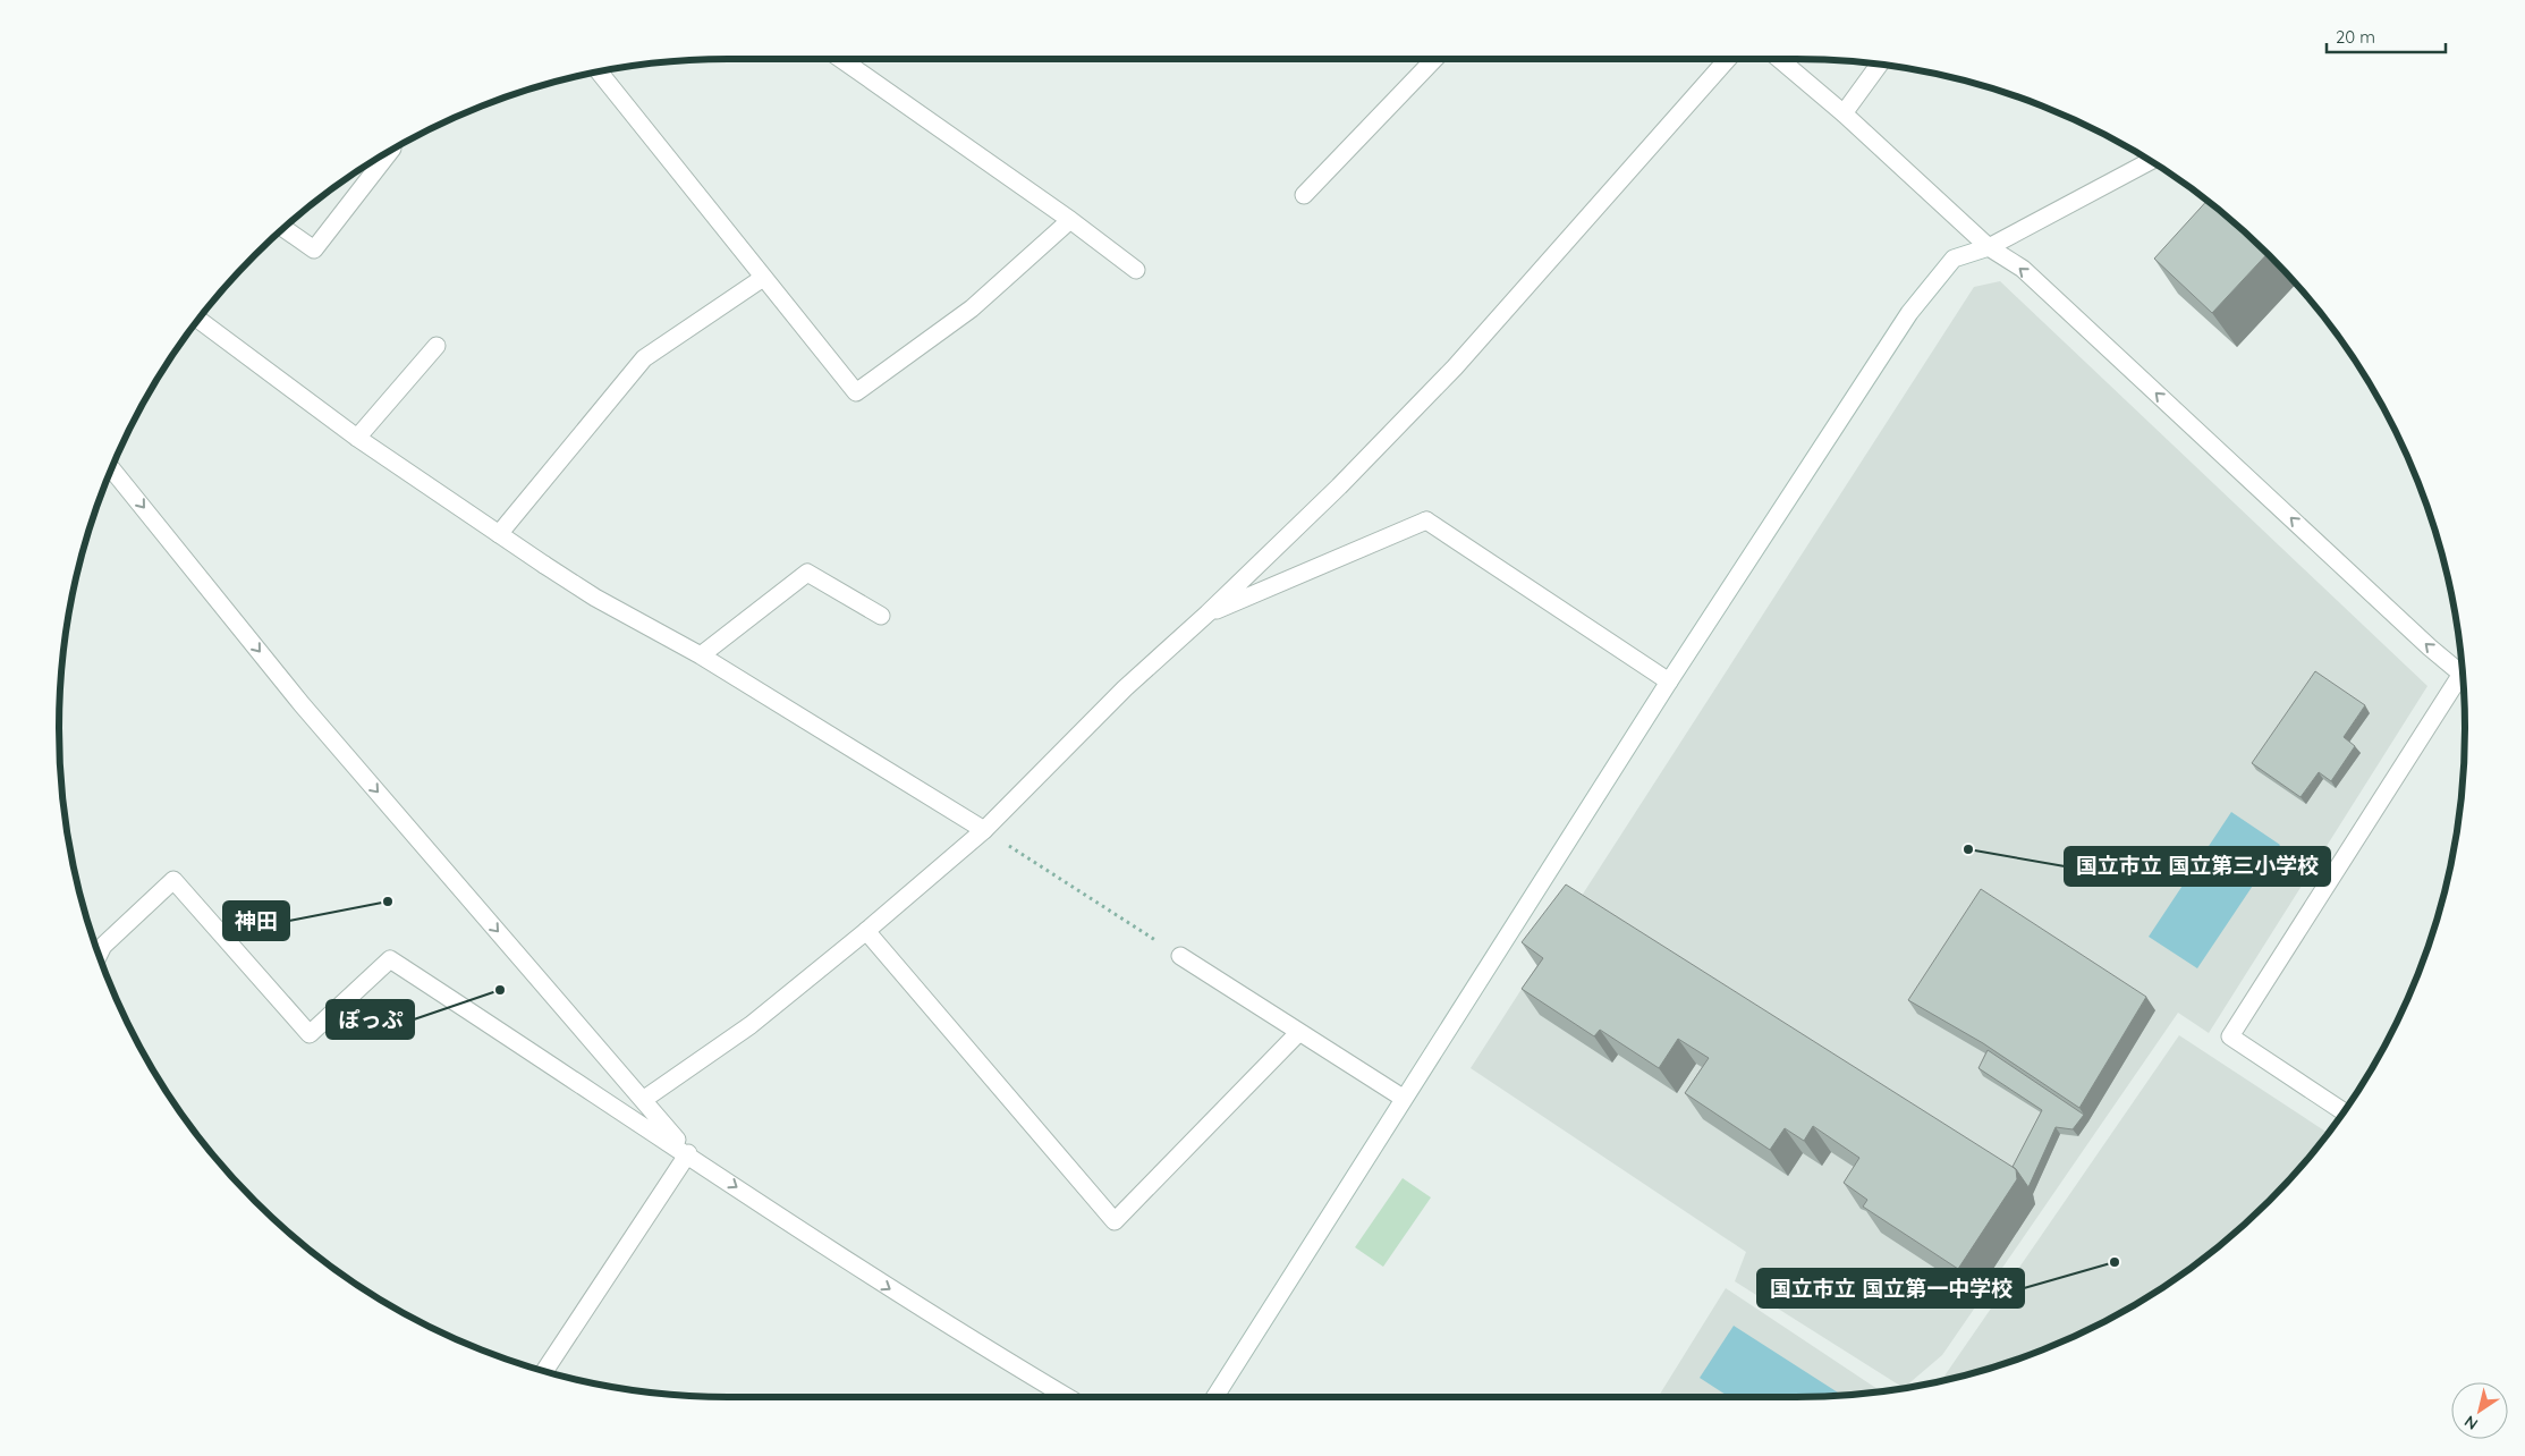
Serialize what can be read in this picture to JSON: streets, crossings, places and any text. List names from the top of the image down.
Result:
{
  "places": [
    "国立市立 国立第三小学校",
    "神田",
    "ぽっぷ",
    "国立市立 国立第一中学校"
  ],
  "scale_bar": "20 m",
  "north": "bottom left"
}
